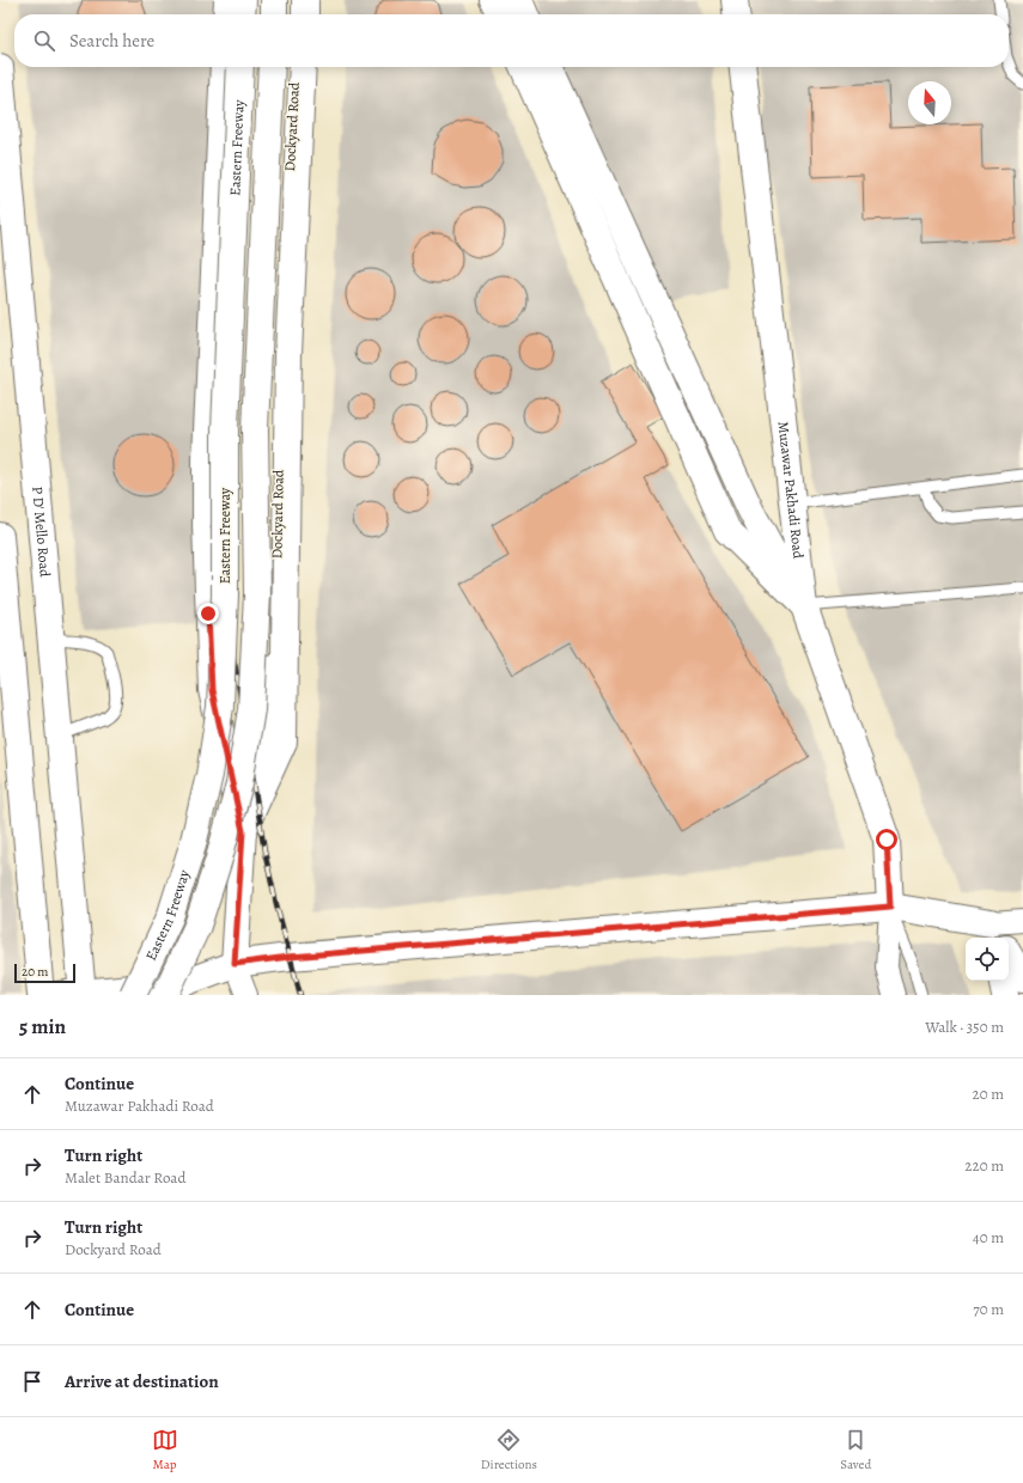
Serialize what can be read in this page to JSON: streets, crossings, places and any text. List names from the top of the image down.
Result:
{
  "streets": {
    "main road": [
      "Dockyard Road",
      "Eastern Freeway",
      "Muzawar Pakhadi Road",
      "P D' Mello Road"
    ]
  },
  "scale_bar": "20 m",
  "north": "top",
  "page": {
    "search": "Search here",
    "scale": "20 m",
    "heading": ["5 min", "Walk · 350 m"],
    "list": [
      ["Continue", "Muzawar Pakhadi Road", "20 m"],
      ["Turn right", "Malet Bandar Road", "220 m"],
      ["Turn right", "Dockyard Road", "40 m"],
      ["Continue", "70 m"],
      "Arrive at destination"
    ],
    "nav": ["Map", "Directions", "Saved"]
  }
}
